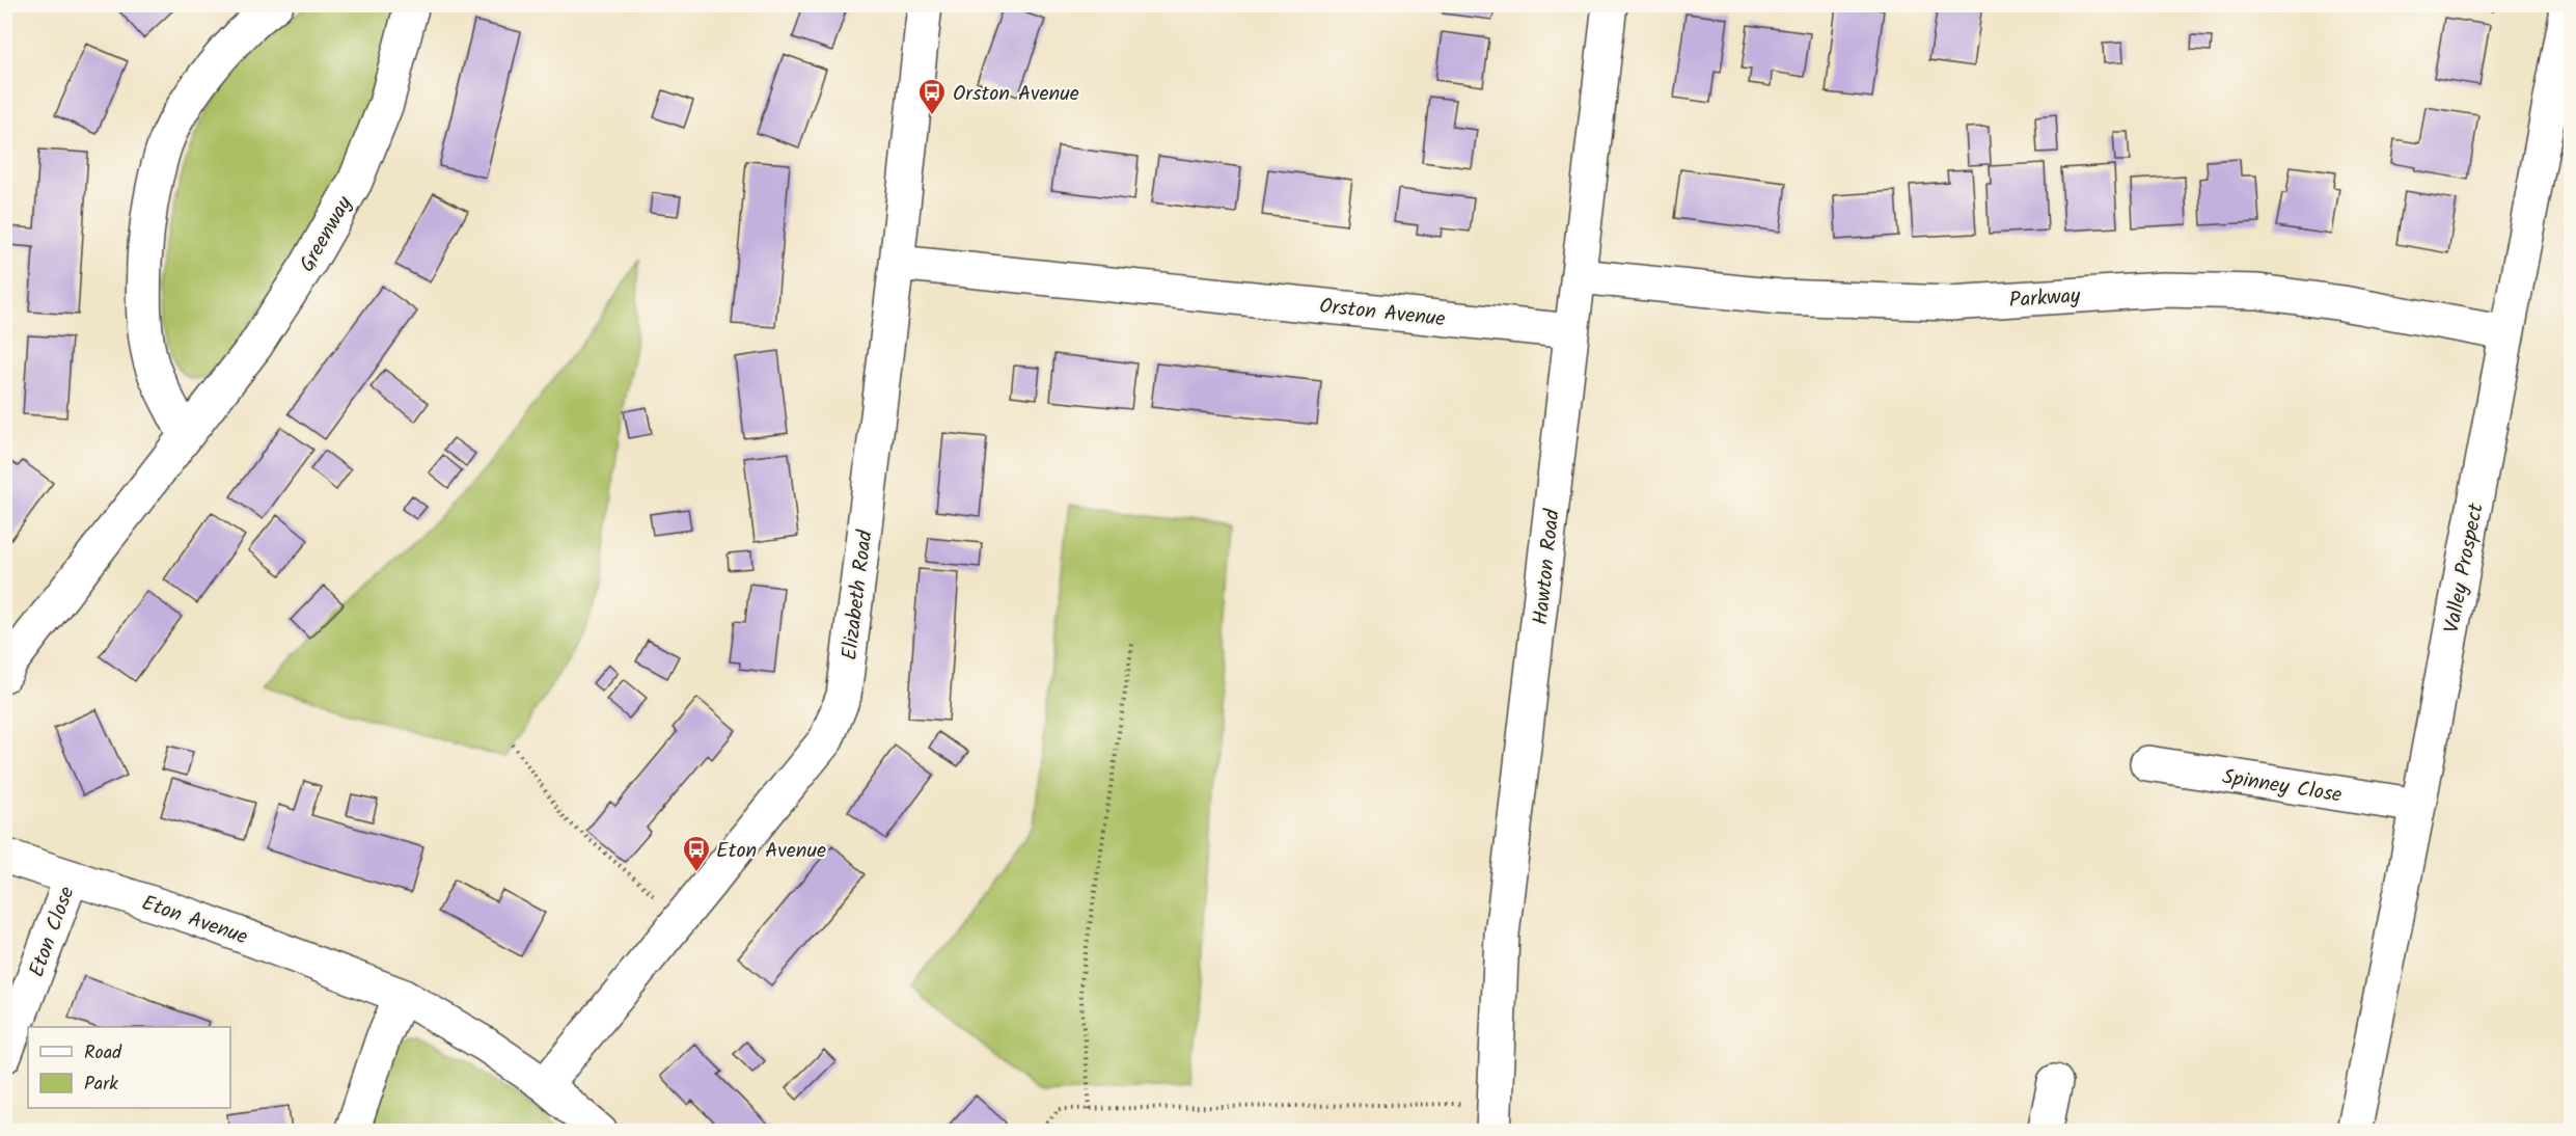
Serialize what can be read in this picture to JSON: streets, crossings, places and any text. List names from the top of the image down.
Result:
{
  "streets": {
    "street": [
      "Greenway",
      "Parkway",
      "Orston Avenue",
      "Hawton Road",
      "Valley Prospect",
      "Elizabeth Road",
      "Spinney Close",
      "Eton Avenue",
      "Eton Close"
    ]
  },
  "crossings": [
    ["Parkway", "Hawton Road"],
    ["Parkway", "Valley Prospect"],
    ["Orston Avenue", "Hawton Road"],
    ["Orston Avenue", "Elizabeth Road"],
    ["Valley Prospect", "Spinney Close"],
    ["Elizabeth Road", "Eton Avenue"],
    ["Eton Avenue", "Eton Close"]
  ],
  "places": {
    "bus stop": ["Orston Avenue", "Eton Avenue"]
  },
  "legend": ["Road", "Park"]
}
